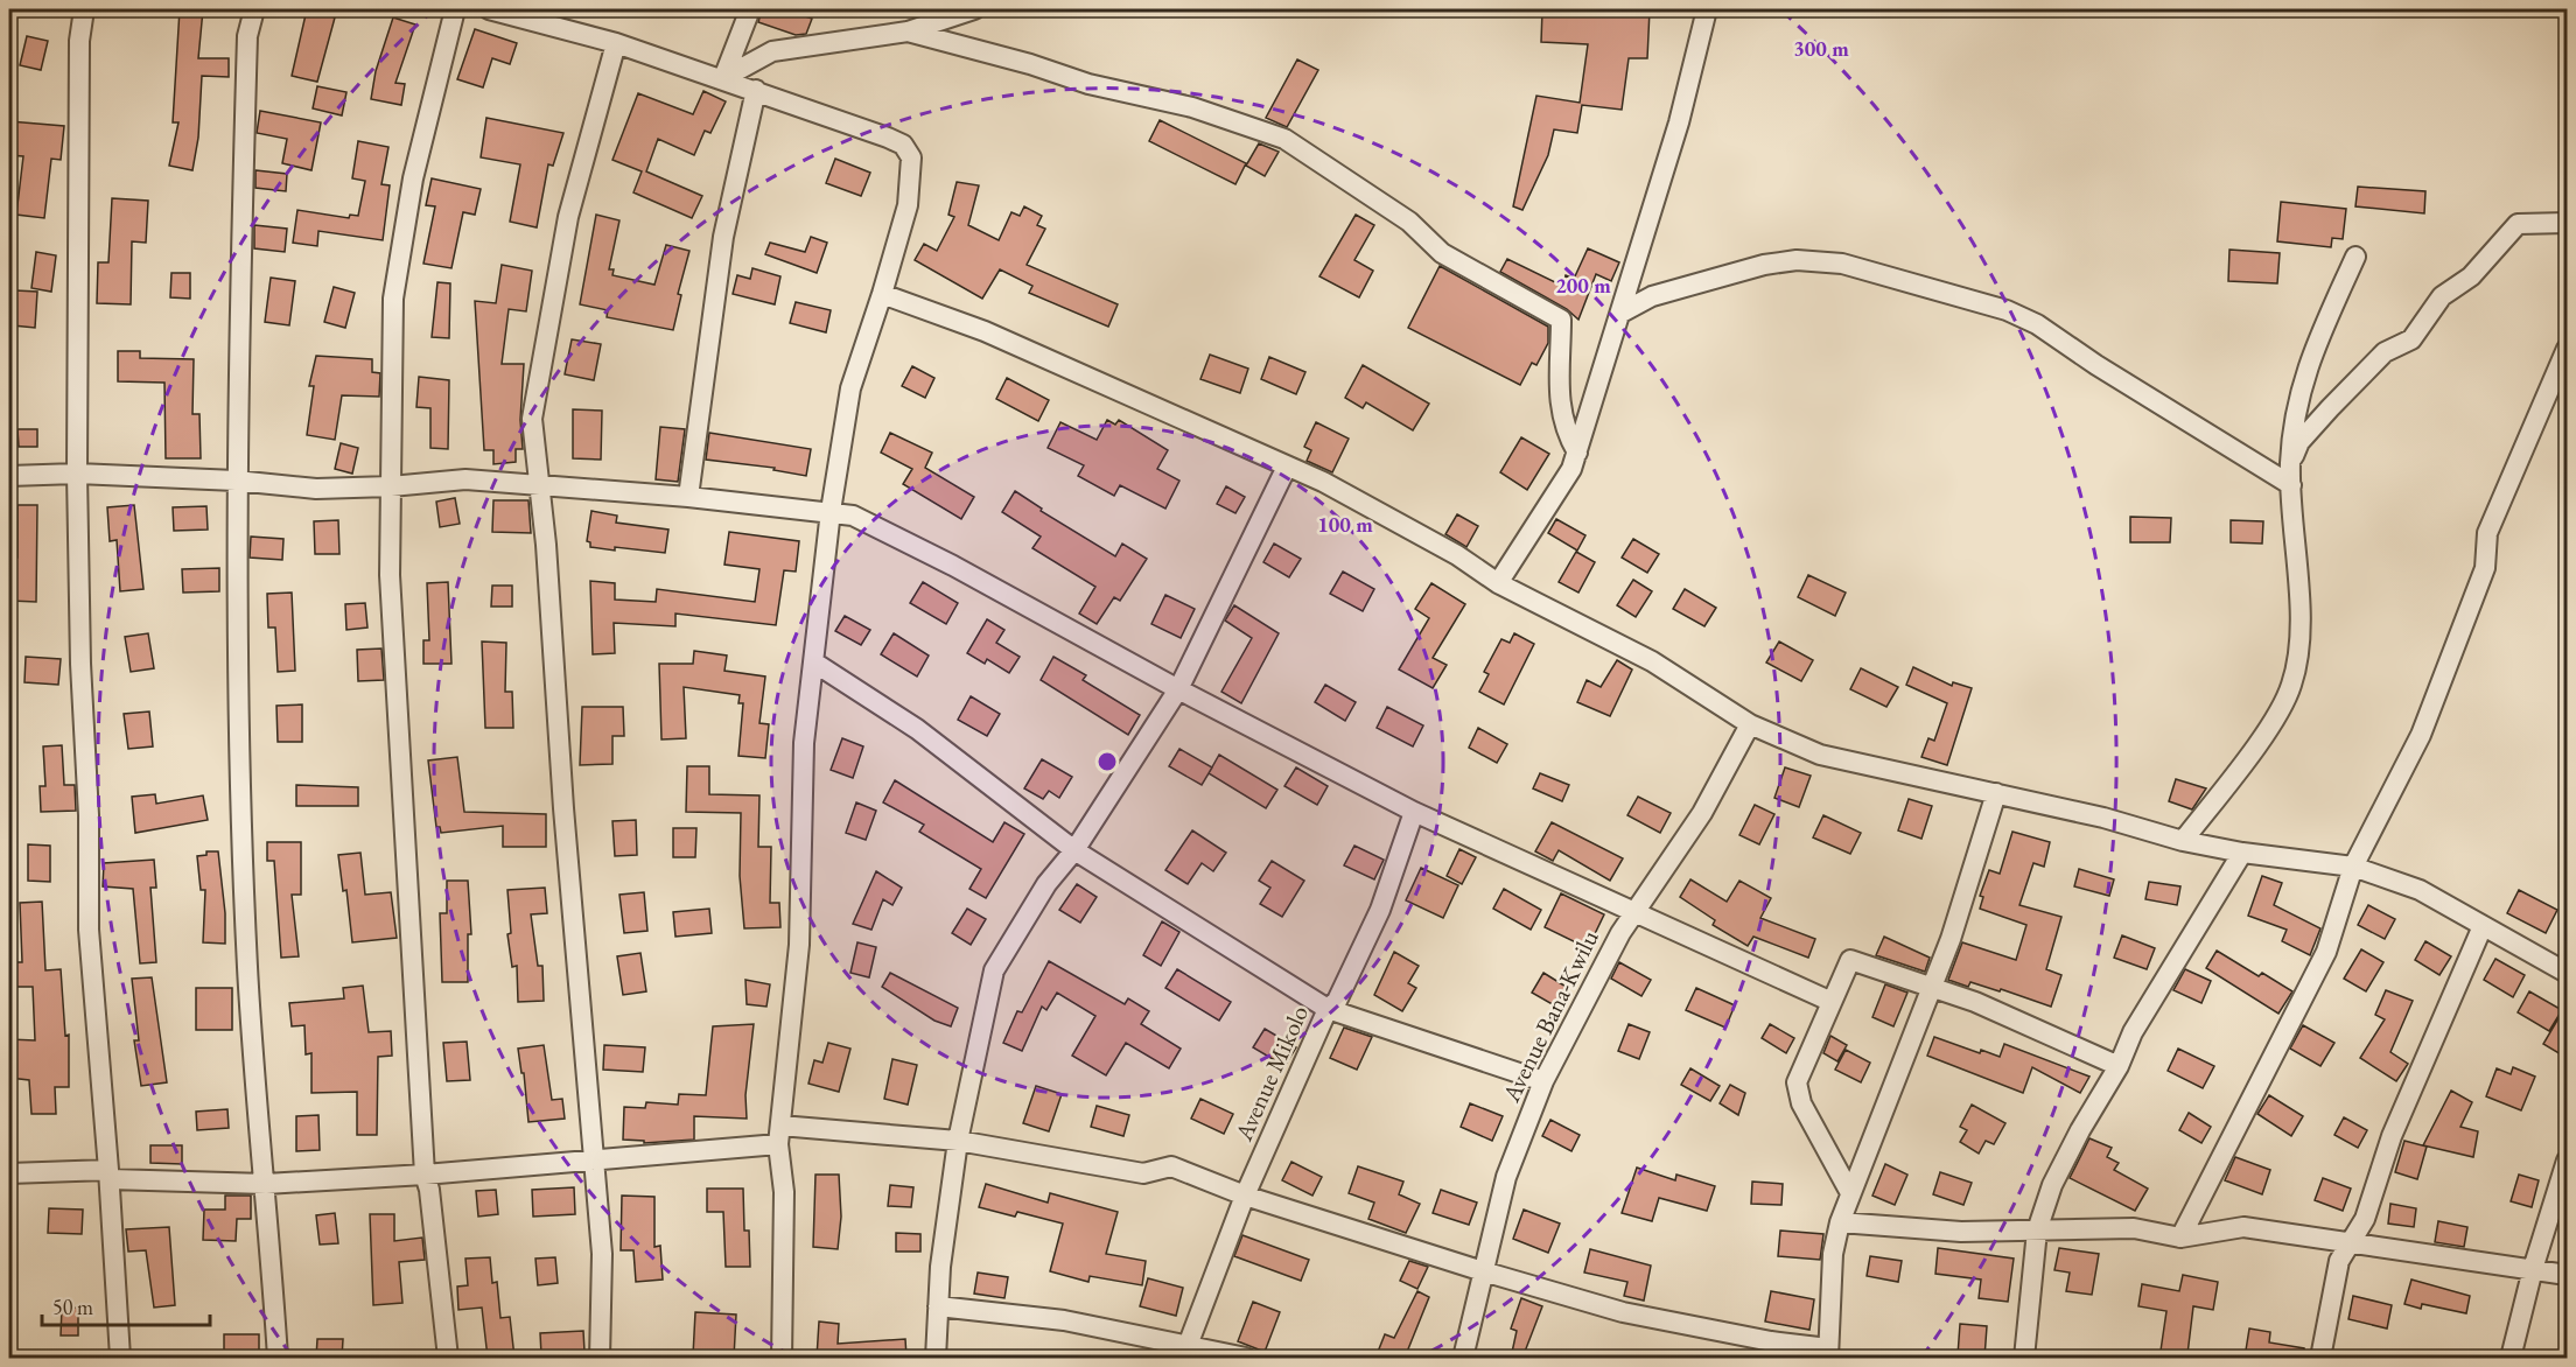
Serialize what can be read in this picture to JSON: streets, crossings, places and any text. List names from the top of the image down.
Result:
{
  "streets": {
    "street": ["Avenue Bana-Kwilu", "Avenue Mikolo"]
  },
  "scale_bar": "50 m",
  "rings": ["300 m", "200 m", "100 m"]
}
